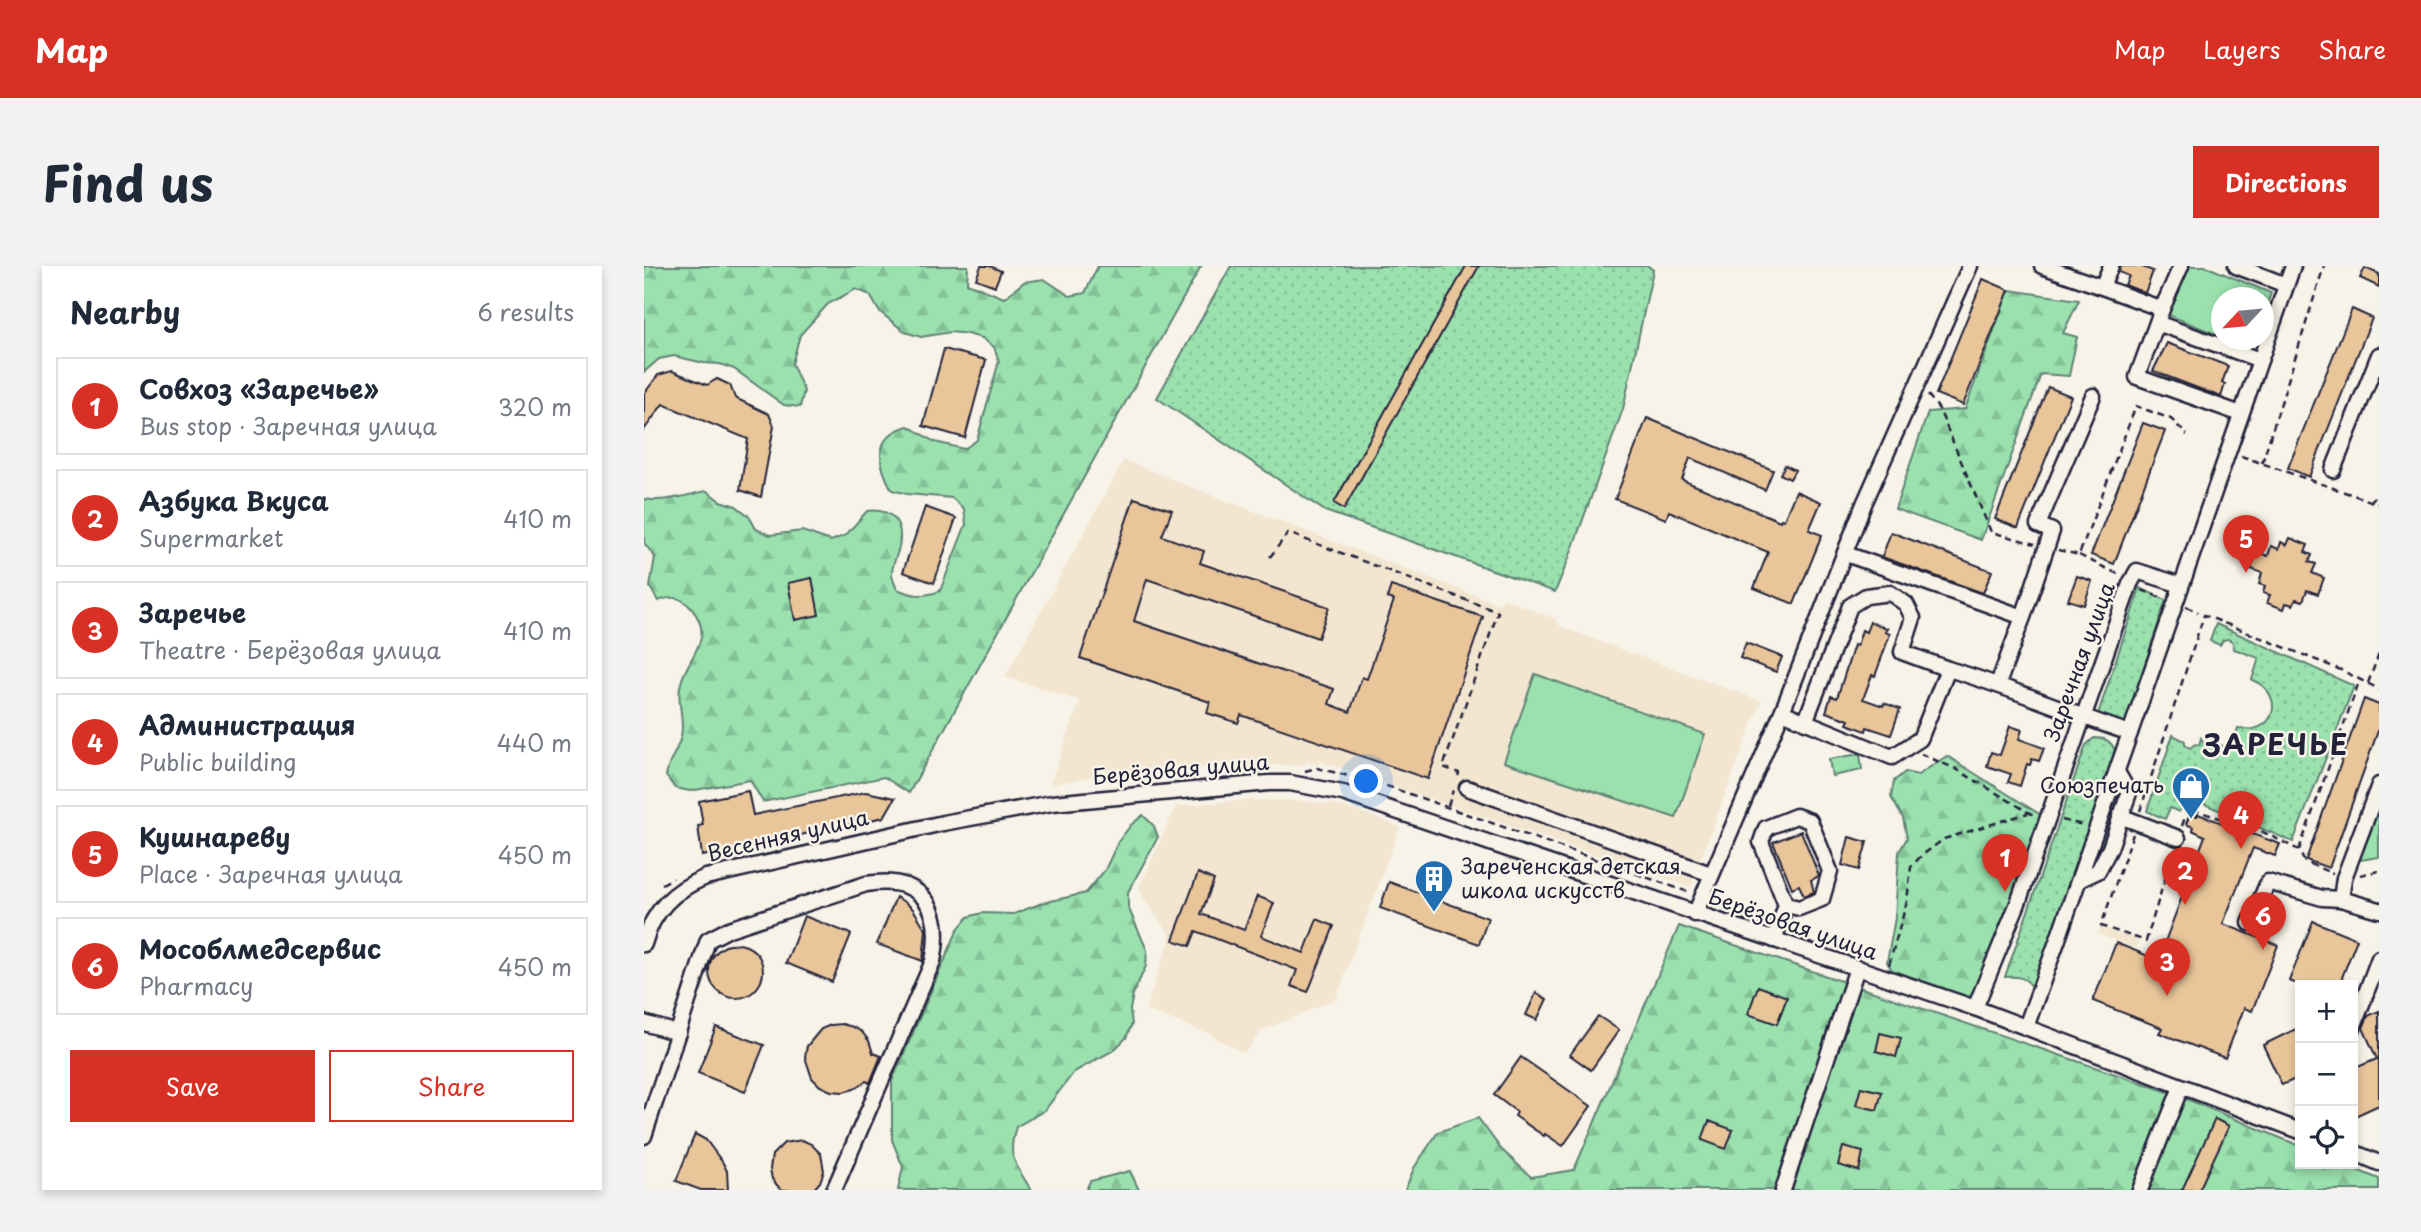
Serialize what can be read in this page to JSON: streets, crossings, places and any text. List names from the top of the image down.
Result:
{
  "streets": {
    "street": ["Заречная улица", "Берёзовая улица", "Весенняя улица"]
  },
  "crossings": [
    ["Заречная улица", "Берёзовая улица"],
    ["Берёзовая улица", "Весенняя улица"]
  ],
  "districts": ["ЗАРЕЧЬЕ"],
  "places": {
    "shop": ["Союзпечать"],
    "building": ["Зареченская детская школа искусств"]
  },
  "north": "bottom left",
  "page": {
    "header": "Map",
    "nav": ["Map", "Layers", "Share"],
    "title": "Find us",
    "buttons": [
      "Directions",
      ["Save", "Share"]
    ],
    "heading": ["Nearby", "6 results"],
    "list": [
      {
        "mark": "1",
        "name": "Совхоз «Заречье»",
        "note": "Bus stop · Заречная улица",
        "value": "320 m"
      },
      {
        "mark": "2",
        "name": "Азбука Вкуса",
        "note": "Supermarket",
        "value": "410 m"
      },
      {
        "mark": "3",
        "name": "Заречье",
        "note": "Theatre · Берёзовая улица",
        "value": "410 m"
      },
      {
        "mark": "4",
        "name": "Администрация",
        "note": "Public building",
        "value": "440 m"
      },
      {
        "mark": "5",
        "name": "Кушнареву",
        "note": "Place · Заречная улица",
        "value": "450 m"
      },
      {
        "mark": "6",
        "name": "Мособлмедсервис",
        "note": "Pharmacy",
        "value": "450 m"
      }
    ],
    "pins": [
      "5",
      "4",
      "1",
      "2",
      "6",
      "3"
    ],
    "map_buttons": ["+", "−"]
  }
}
